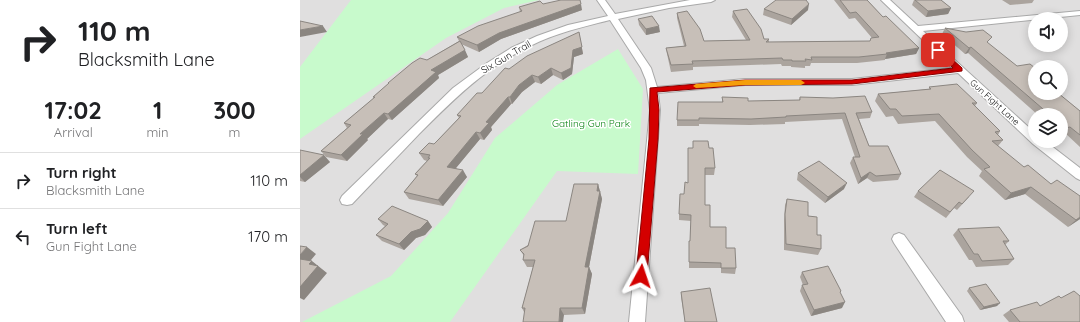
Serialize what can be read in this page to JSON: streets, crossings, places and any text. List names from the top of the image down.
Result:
{
  "streets": {
    "street": ["Six Gun Trail", "Gun Fight Lane"]
  },
  "parks": ["Gatling Gun Park"],
  "page": {
    "turn": ["110 m", "Blacksmith Lane"],
    "eta": [
      "17:02",
      "Arrival",
      "1",
      "min",
      "300",
      "m"
    ],
    "list": [
      {
        "name": "Turn right",
        "note": "Blacksmith Lane",
        "value": "110 m"
      },
      {
        "name": "Turn left",
        "note": "Gun Fight Lane",
        "value": "170 m"
      }
    ]
  }
}
